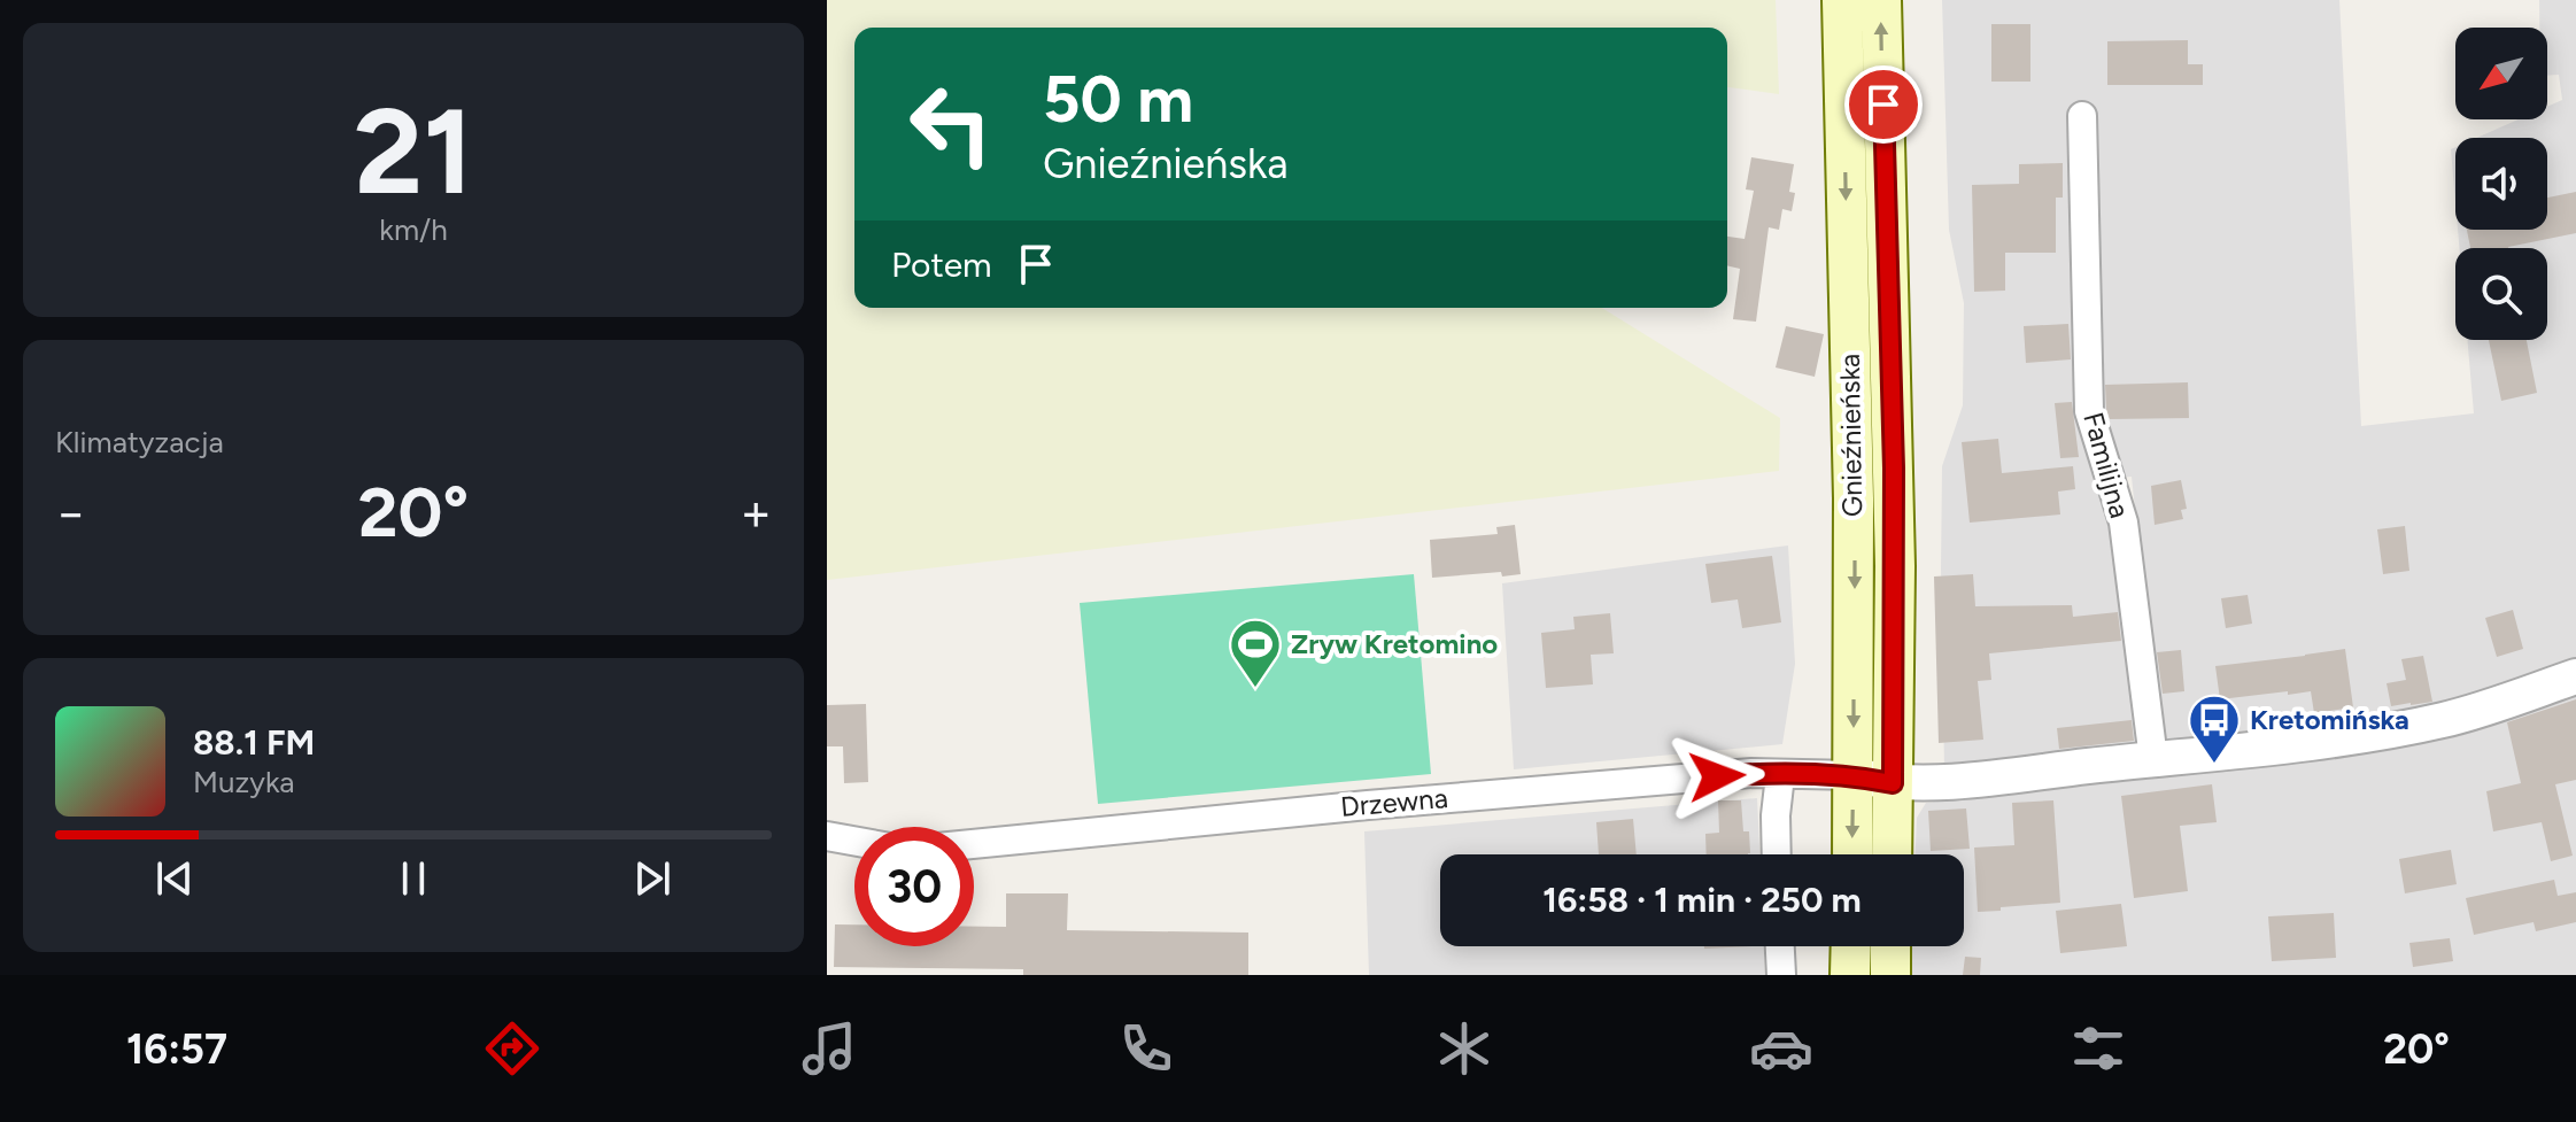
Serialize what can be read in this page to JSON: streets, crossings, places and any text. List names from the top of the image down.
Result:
{
  "streets": {
    "main road": ["Gnieźnieńska"],
    "street": ["Familijna", "Drzewna"]
  },
  "crossings": [
    ["Gnieźnieńska", "Drzewna"]
  ],
  "places": {
    "sports": ["Zryw Kretomino"],
    "bus stop": ["Kretomińska"]
  },
  "north": "bottom left",
  "page": {
    "tile": [
      ["21", "km/h"],
      "Klimatyzacja"
    ],
    "turn": ["50 m", "Gnieźnieńska"],
    "then": "Potem",
    "heat": ["−", "20°", "+"],
    "song": ["88.1 FM", "Muzyka"],
    "limit": "30",
    "trip": "16:58 · 1 min · 250 m",
    "tabs": ["16:57", "20°"]
  }
}
